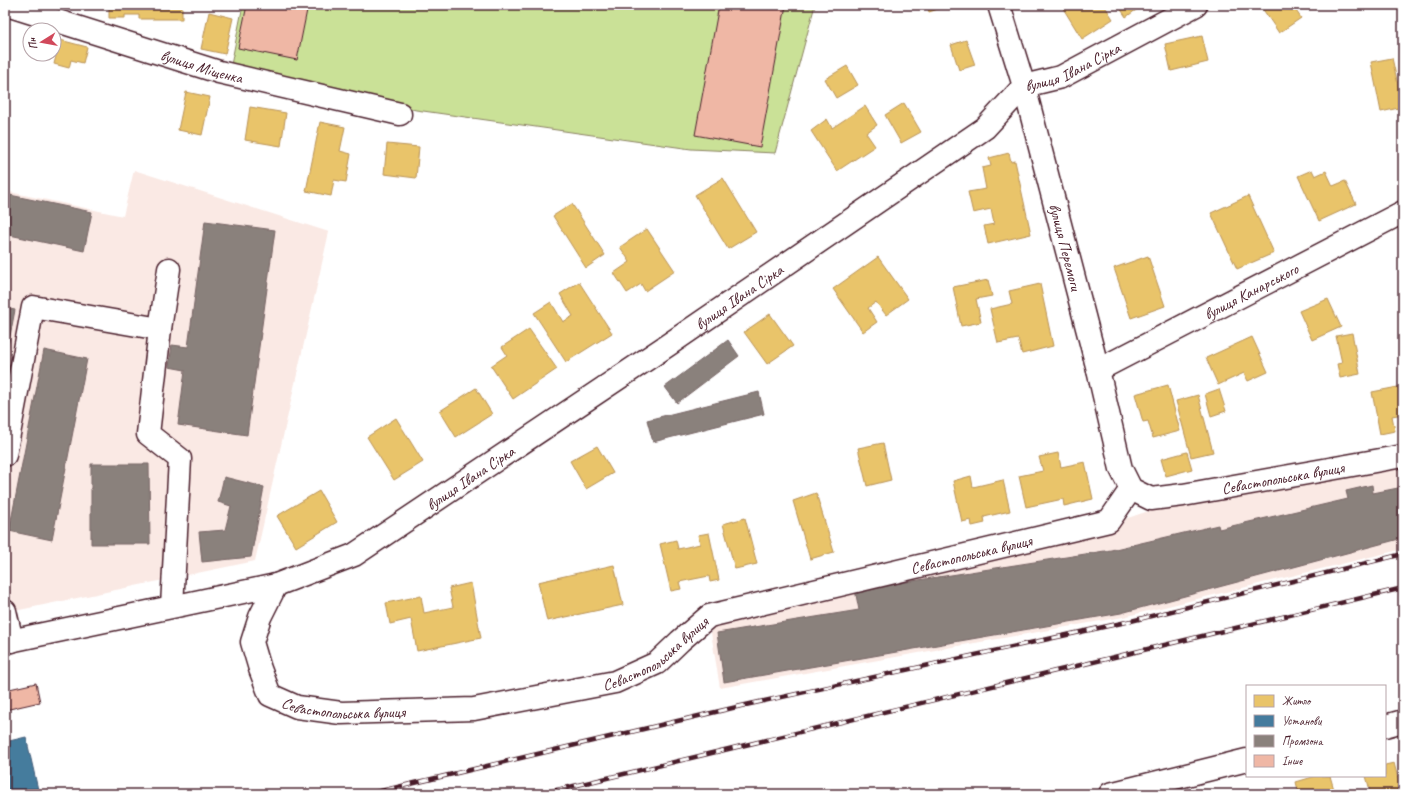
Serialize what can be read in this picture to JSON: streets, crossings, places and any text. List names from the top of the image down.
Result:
{
  "streets": {
    "street": [
      "вулиця Міщенка",
      "вулиця Івана Сірка",
      "вулиця Перемоги",
      "вулиця Канарського",
      "Севастопольська вулиця"
    ]
  },
  "crossings": [
    ["вулиця Івана Сірка", "вулиця Перемоги"],
    ["вулиця Івана Сірка", "Севастопольська вулиця"],
    ["вулиця Перемоги", "вулиця Канарського"],
    ["вулиця Перемоги", "Севастопольська вулиця"]
  ],
  "legend": [
    "Житло",
    "Установи",
    "Промзона",
    "Інше"
  ],
  "north": "left"
}
